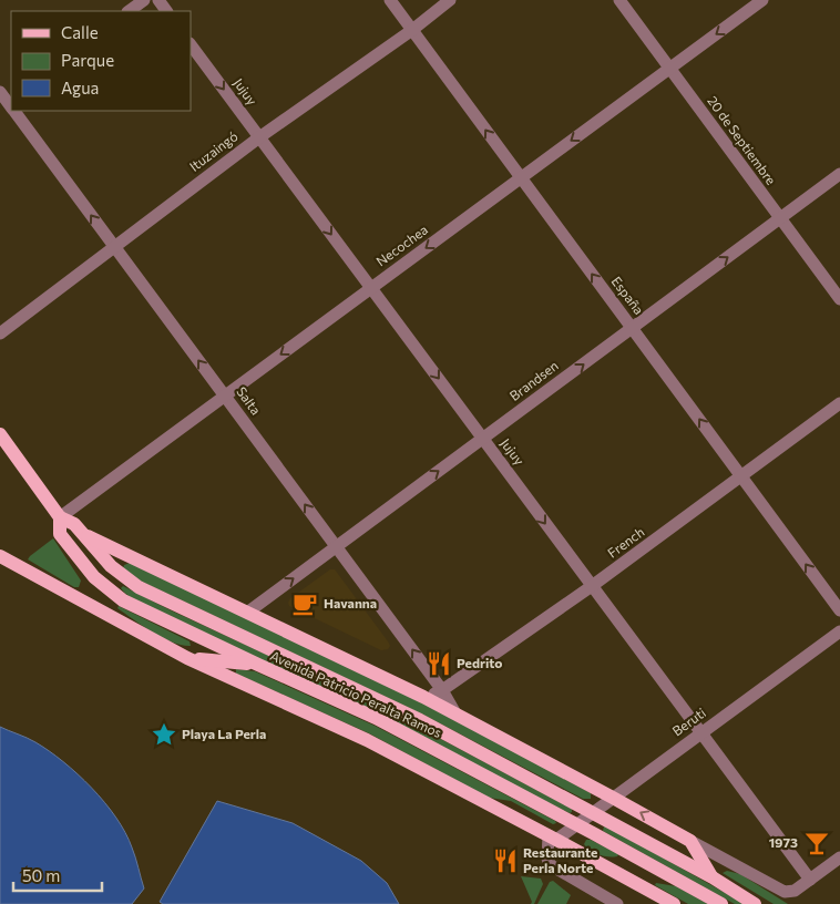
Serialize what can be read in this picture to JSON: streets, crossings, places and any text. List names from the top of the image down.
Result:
{
  "streets": {
    "main road": ["Avenida Patricio Peralta Ramos"],
    "street": [
      "Jujuy",
      "20 de Septiembre",
      "Ituzaingó",
      "Necochea",
      "España",
      "Brandsen",
      "Salta",
      "French",
      "Beruti"
    ]
  },
  "crossings": [
    ["Jujuy", "Ituzaingó"],
    ["Jujuy", "Necochea"],
    ["Jujuy", "Brandsen"],
    ["Jujuy", "French"],
    ["Jujuy", "Avenida Patricio Peralta Ramos"],
    ["Jujuy", "Beruti"],
    ["20 de Septiembre", "Necochea"],
    ["20 de Septiembre", "Brandsen"],
    ["Ituzaingó", "España"],
    ["Ituzaingó", "Salta"],
    ["Necochea", "España"],
    ["Necochea", "Salta"],
    ["Necochea", "Avenida Patricio Peralta Ramos"],
    ["España", "Brandsen"],
    ["España", "French"],
    ["Brandsen", "Salta"],
    ["Brandsen", "Avenida Patricio Peralta Ramos"],
    ["Salta", "French"],
    ["Salta", "Avenida Patricio Peralta Ramos"],
    ["French", "Avenida Patricio Peralta Ramos"],
    ["Avenida Patricio Peralta Ramos", "Beruti"]
  ],
  "one_way": [
    "Jujuy",
    "Necochea",
    "España",
    "Brandsen",
    "Salta"
  ],
  "places": {
    "cafe": ["Havanna"],
    "restaurant": ["Pedrito", "Restaurante Perla Norte"],
    "place": ["Playa La Perla"],
    "bar": ["1973"]
  },
  "legend": ["Calle", "Parque", "Agua"],
  "scale_bar": "50 m"
}
